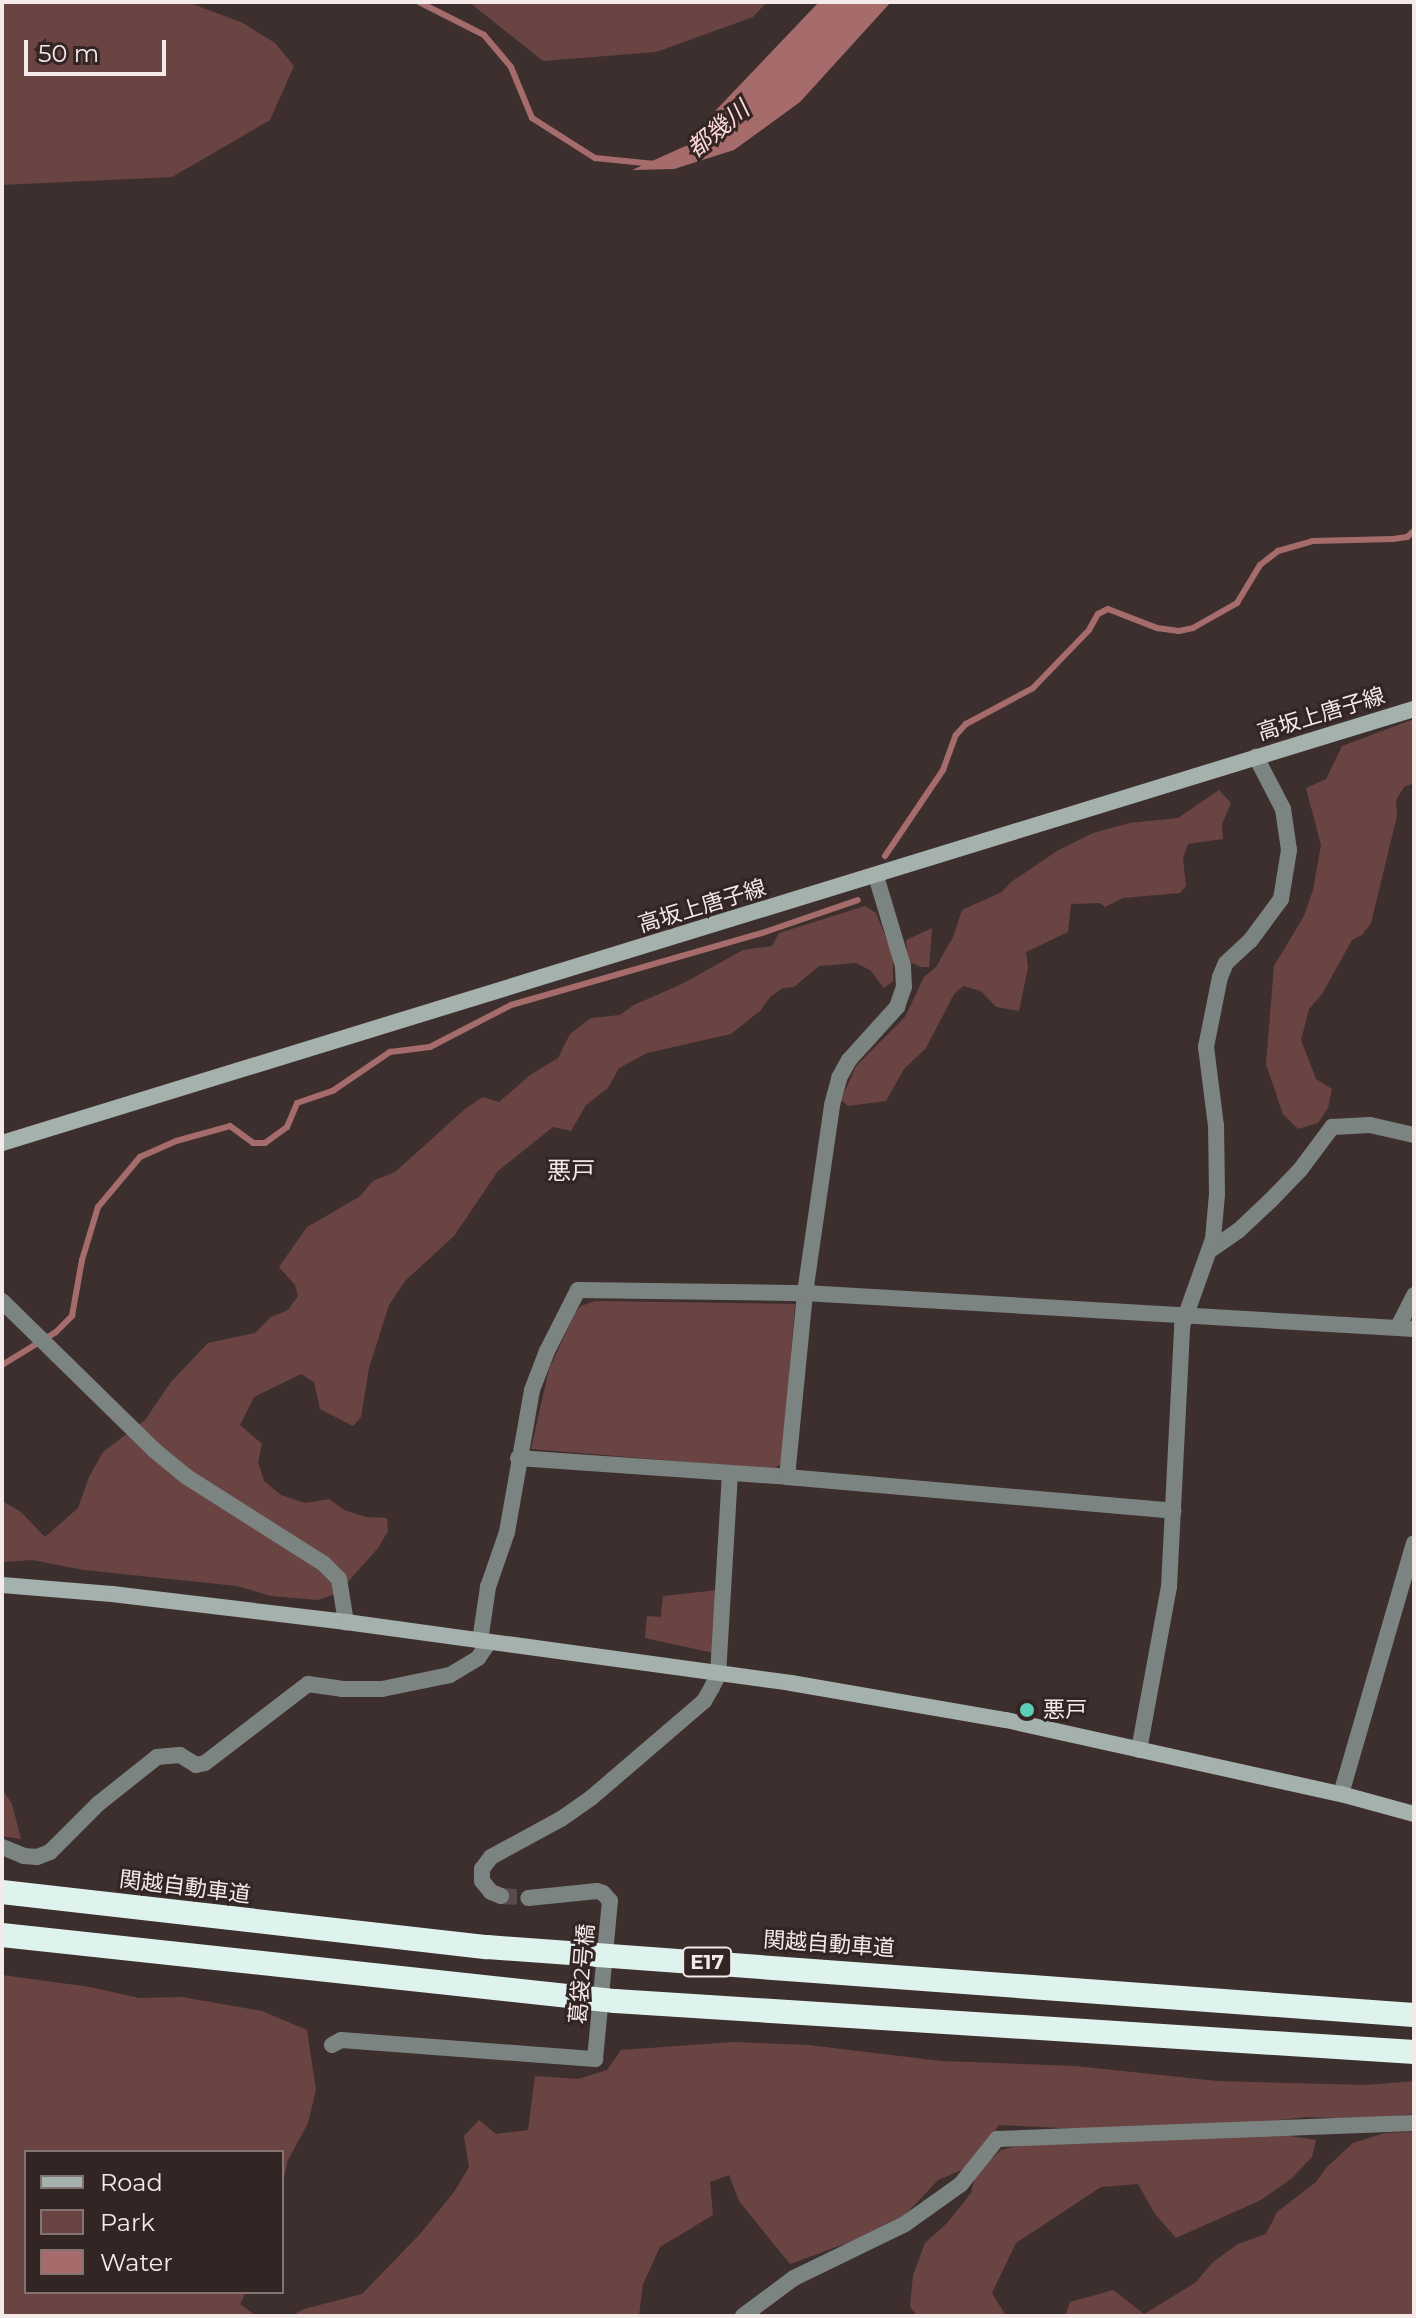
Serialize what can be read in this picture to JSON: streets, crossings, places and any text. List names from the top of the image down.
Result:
{
  "streets": {
    "highway": ["関越自動車道", "E17"],
    "main road": ["高坂上唐子線"],
    "street": ["葛袋2号橋"]
  },
  "districts": ["悪戸"],
  "water": ["都幾川"],
  "places": ["悪戸"],
  "legend": ["Road", "Park", "Water"],
  "scale_bar": "50 m"
}
